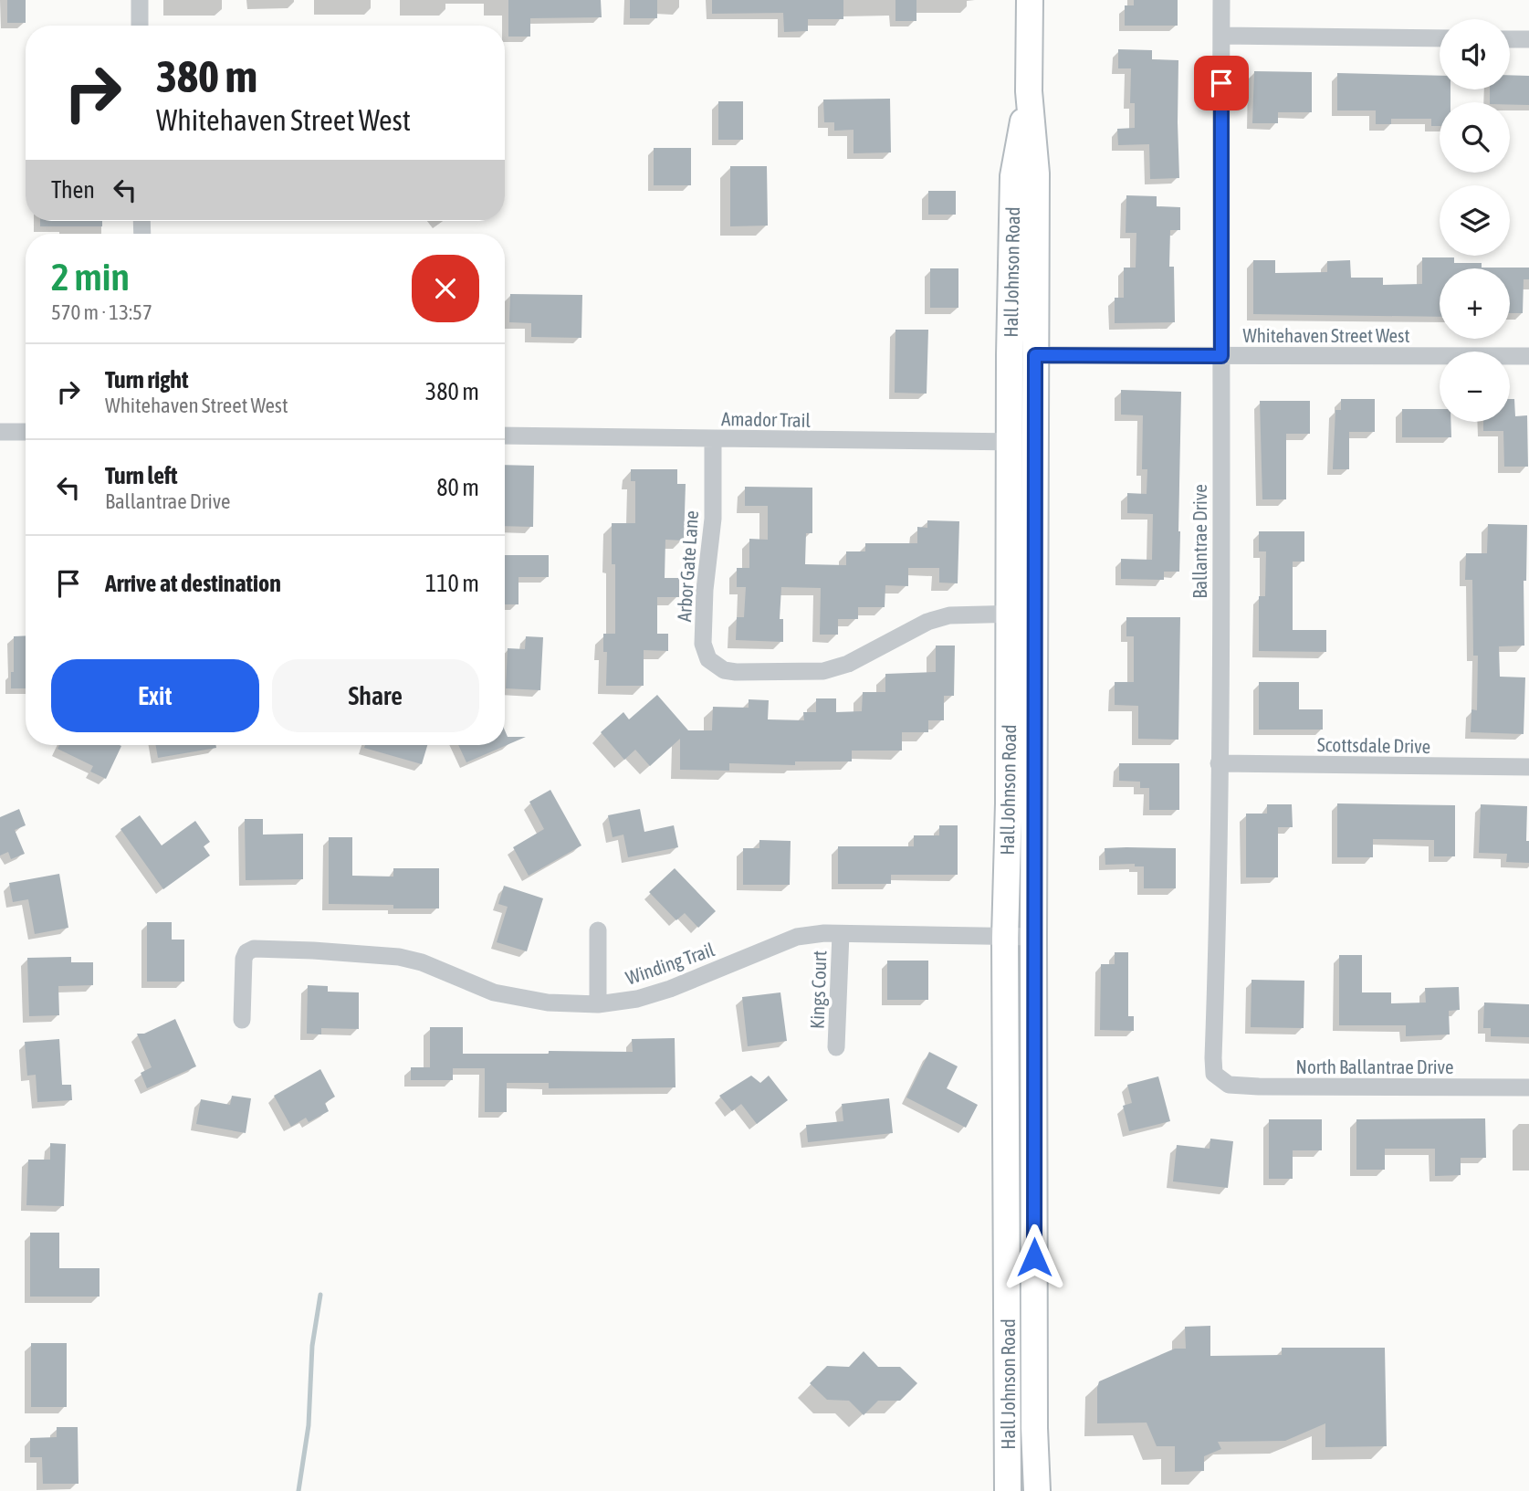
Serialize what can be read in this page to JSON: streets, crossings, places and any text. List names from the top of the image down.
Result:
{
  "streets": {
    "main road": ["Hall Johnson Road"],
    "street": [
      "Whitehaven Street West",
      "Amador Trail",
      "Ballantrae Drive",
      "Arbor Gate Lane",
      "Scottsdale Drive",
      "Winding Trail",
      "Kings Court",
      "North Ballantrae Drive"
    ]
  },
  "crossings": [
    ["Hall Johnson Road", "Whitehaven Street West"],
    ["Hall Johnson Road", "Amador Trail"],
    ["Hall Johnson Road", "Arbor Gate Lane"],
    ["Hall Johnson Road", "Winding Trail"],
    ["Whitehaven Street West", "Ballantrae Drive"],
    ["Amador Trail", "Arbor Gate Lane"],
    ["Ballantrae Drive", "Scottsdale Drive"],
    ["Ballantrae Drive", "North Ballantrae Drive"],
    ["Winding Trail", "Kings Court"]
  ],
  "page": {
    "map_buttons": ["+", "−"],
    "turn": ["380 m", "Whitehaven Street West"],
    "then": "Then",
    "heading": ["2 min", "570 m · 13:57"],
    "list": [
      {
        "name": "Turn right",
        "note": "Whitehaven Street West",
        "value": "380 m"
      },
      {
        "name": "Turn left",
        "note": "Ballantrae Drive",
        "value": "80 m"
      },
      {
        "name": "Arrive at destination",
        "value": "110 m"
      }
    ],
    "buttons": ["Exit", "Share"]
  }
}
